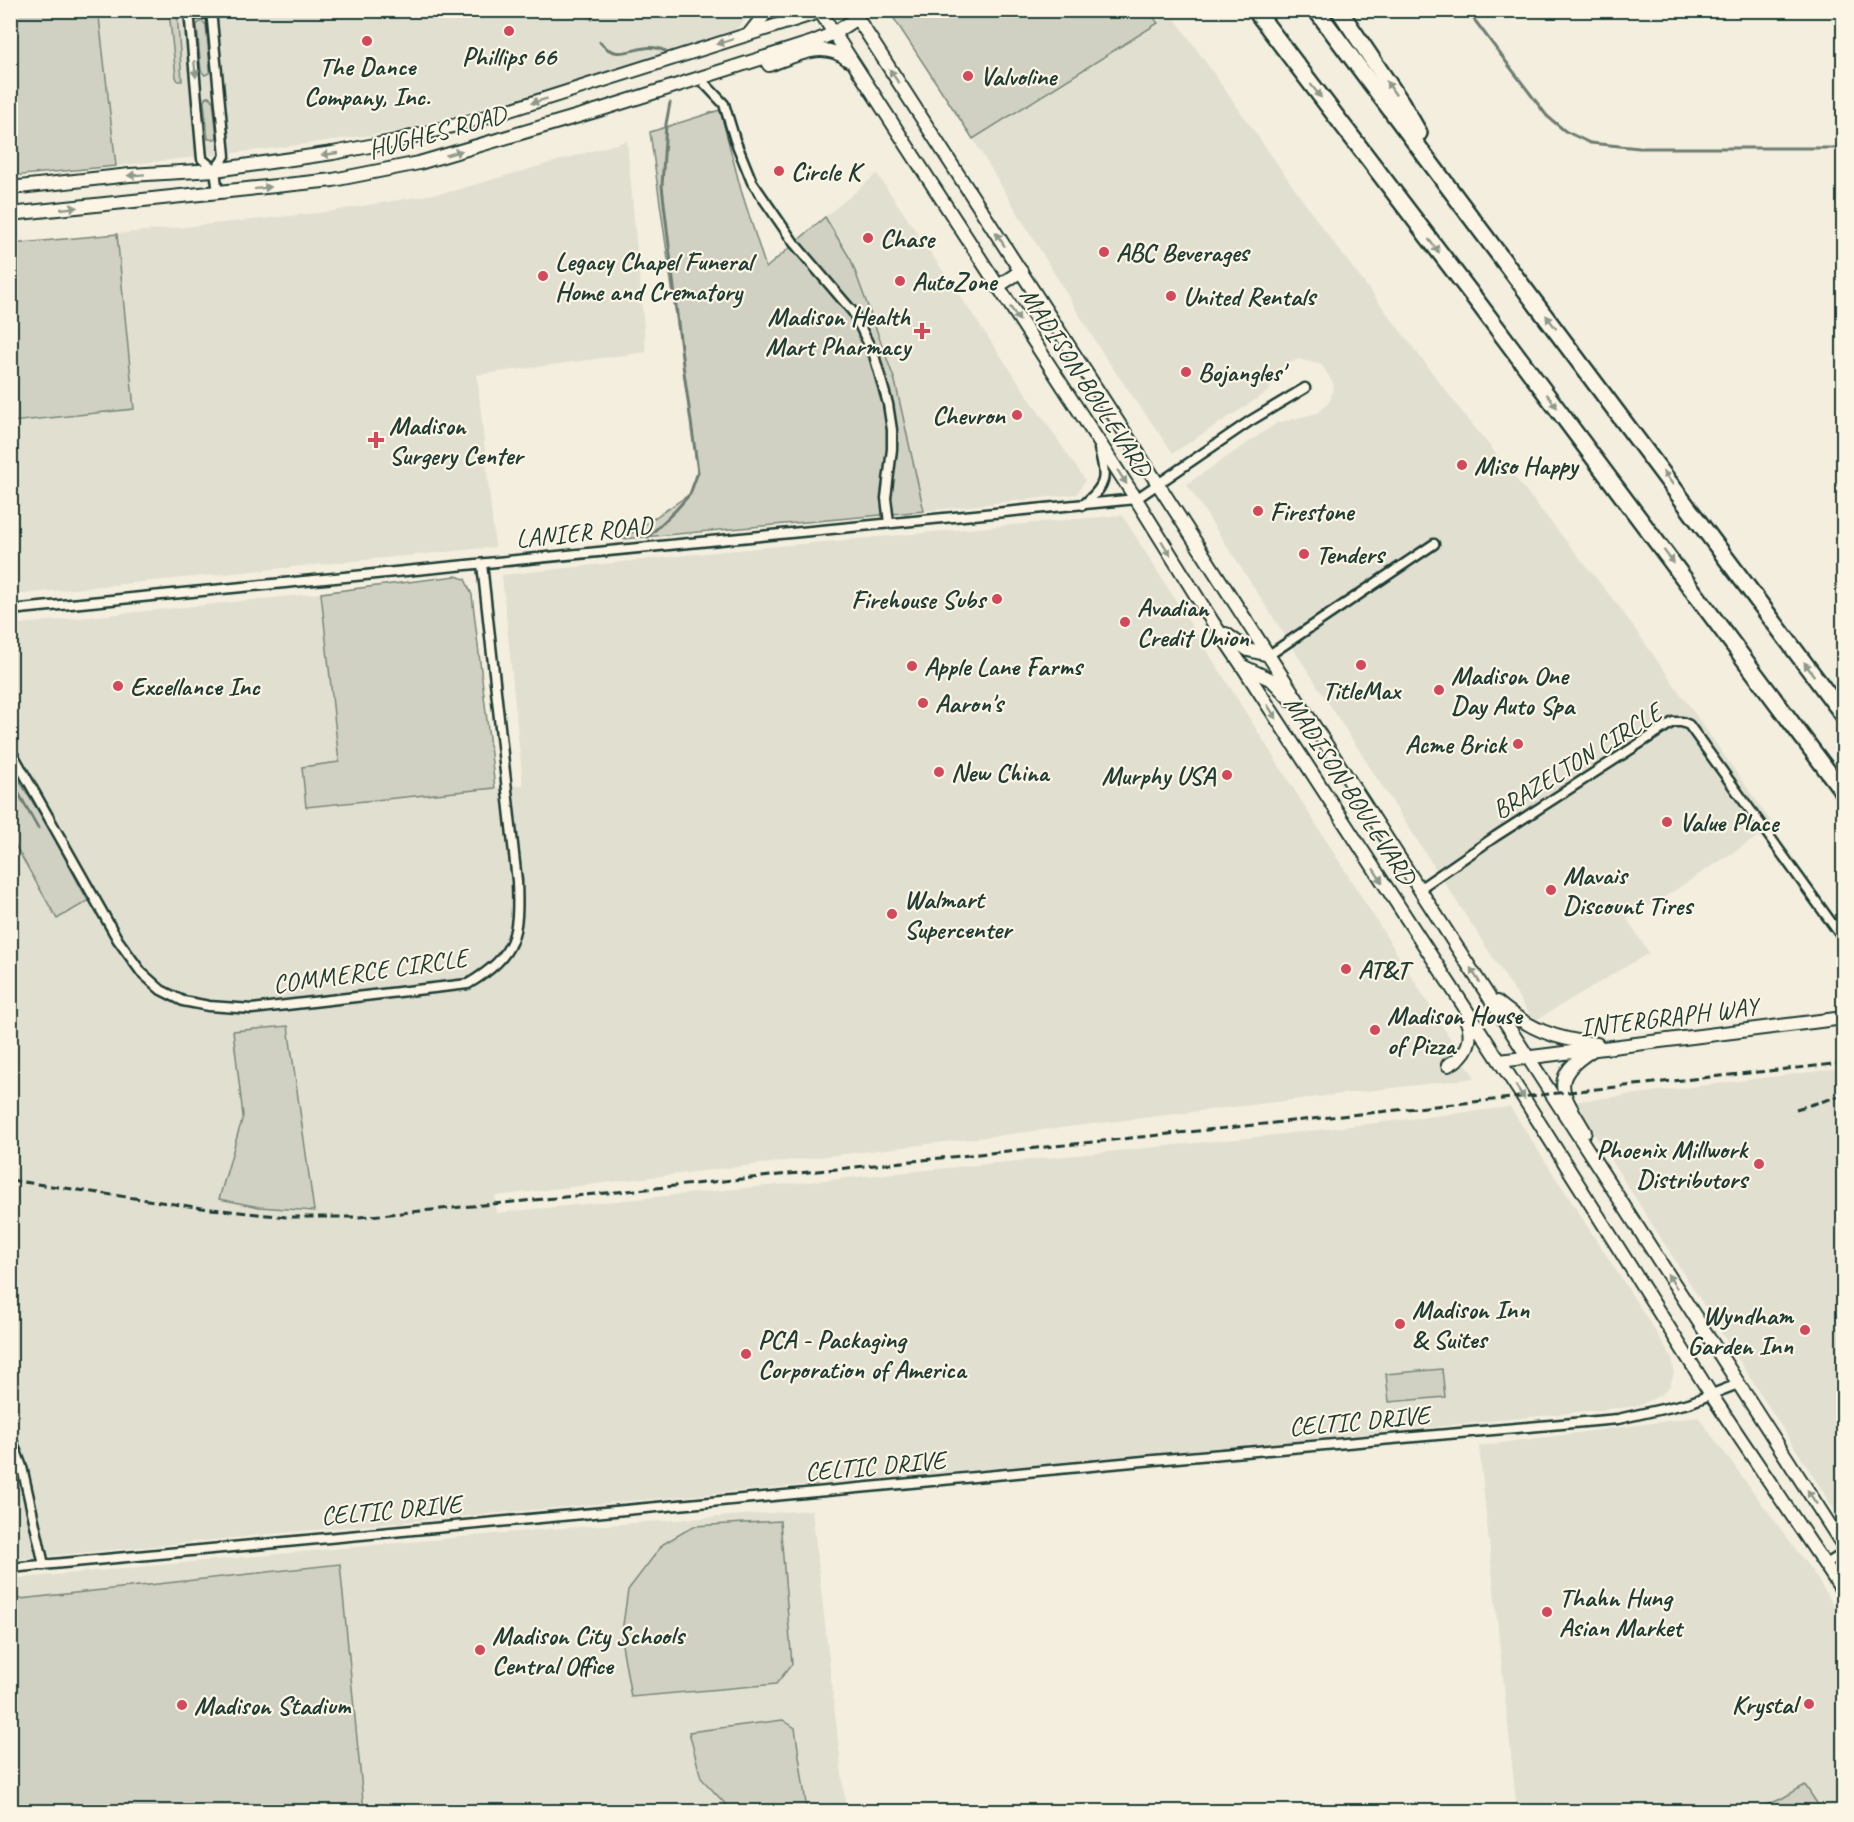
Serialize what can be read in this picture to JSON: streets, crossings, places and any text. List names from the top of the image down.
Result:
{
  "streets": {
    "main road": ["HUGHES ROAD", "MADISON BOULEVARD", "INTERGRAPH WAY"],
    "street": [
      "LANIER ROAD",
      "BRAZELTON CIRCLE",
      "COMMERCE CIRCLE",
      "CELTIC DRIVE"
    ]
  },
  "crossings": [
    ["HUGHES ROAD", "MADISON BOULEVARD"],
    ["MADISON BOULEVARD", "LANIER ROAD"],
    ["MADISON BOULEVARD", "BRAZELTON CIRCLE"],
    ["MADISON BOULEVARD", "INTERGRAPH WAY"],
    ["MADISON BOULEVARD", "CELTIC DRIVE"],
    ["LANIER ROAD", "COMMERCE CIRCLE"]
  ],
  "places": {
    "other": [
      "Phillips 66",
      "The Dance Company, Inc.",
      "Valvoline",
      "Circle K",
      "Chase",
      "ABC Beverages",
      "Legacy Chapel Funeral Home and Crematory",
      "AutoZone",
      "United Rentals",
      "Bojangles'",
      "Chevron",
      "Miso Happy",
      "Firestone",
      "Tenders",
      "Firehouse Subs",
      "Avadian Credit Union",
      "TitleMax",
      "Apple Lane Farms",
      "Excellance Inc",
      "Madison One Day Auto Spa",
      "Aaron's",
      "Acme Brick",
      "New China",
      "Murphy USA",
      "Value Place",
      "Mavais Discount Tires",
      "Walmart Supercenter",
      "AT&T",
      "Madison House of Pizza",
      "Phoenix Millwork Distributors",
      "Madison Inn & Suites",
      "Wyndham Garden Inn",
      "PCA - Packaging Corporation of America",
      "Thahn Hung Asian Market",
      "Madison City Schools Central Office",
      "Krystal",
      "Madison Stadium"
    ],
    "health": ["Madison Health Mart Pharmacy", "Madison Surgery Center"]
  }
}
